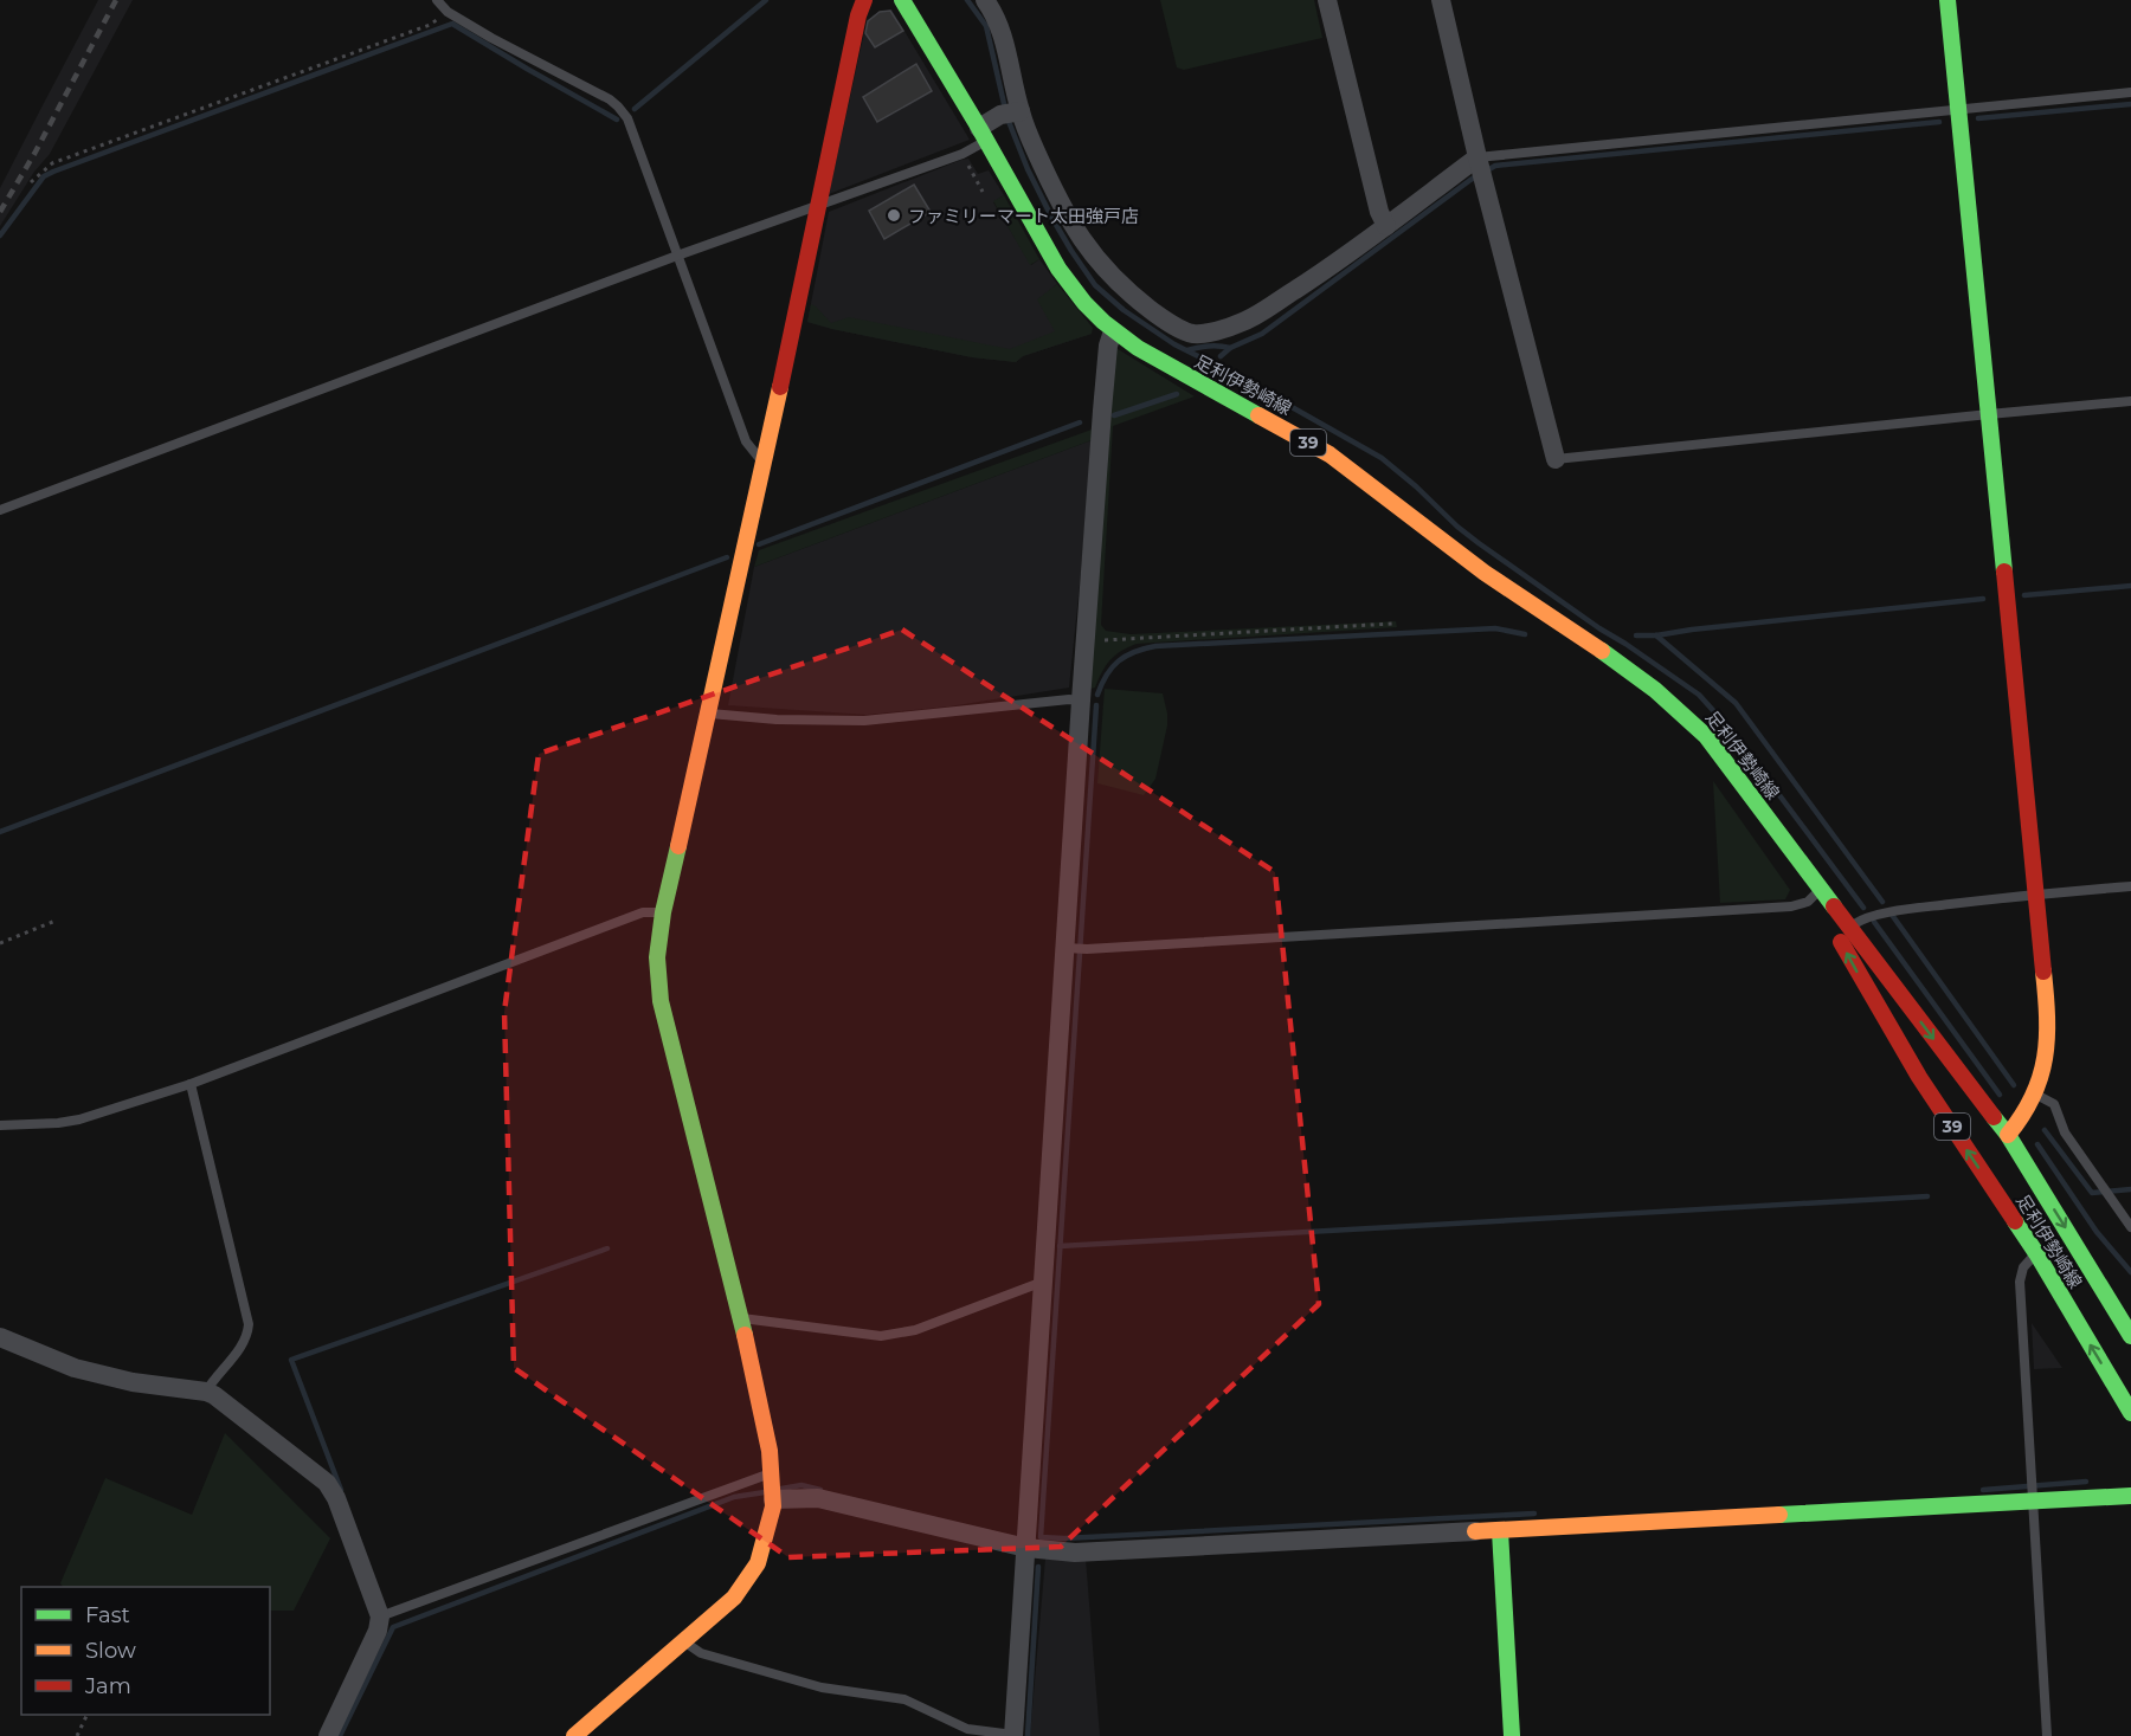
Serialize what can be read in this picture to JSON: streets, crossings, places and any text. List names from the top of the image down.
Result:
{
  "streets": {
    "street": ["足利伊勢崎線", "39"]
  },
  "places": ["ファミリーマート太田強戸店"],
  "legend": ["Fast", "Slow", "Jam"]
}
